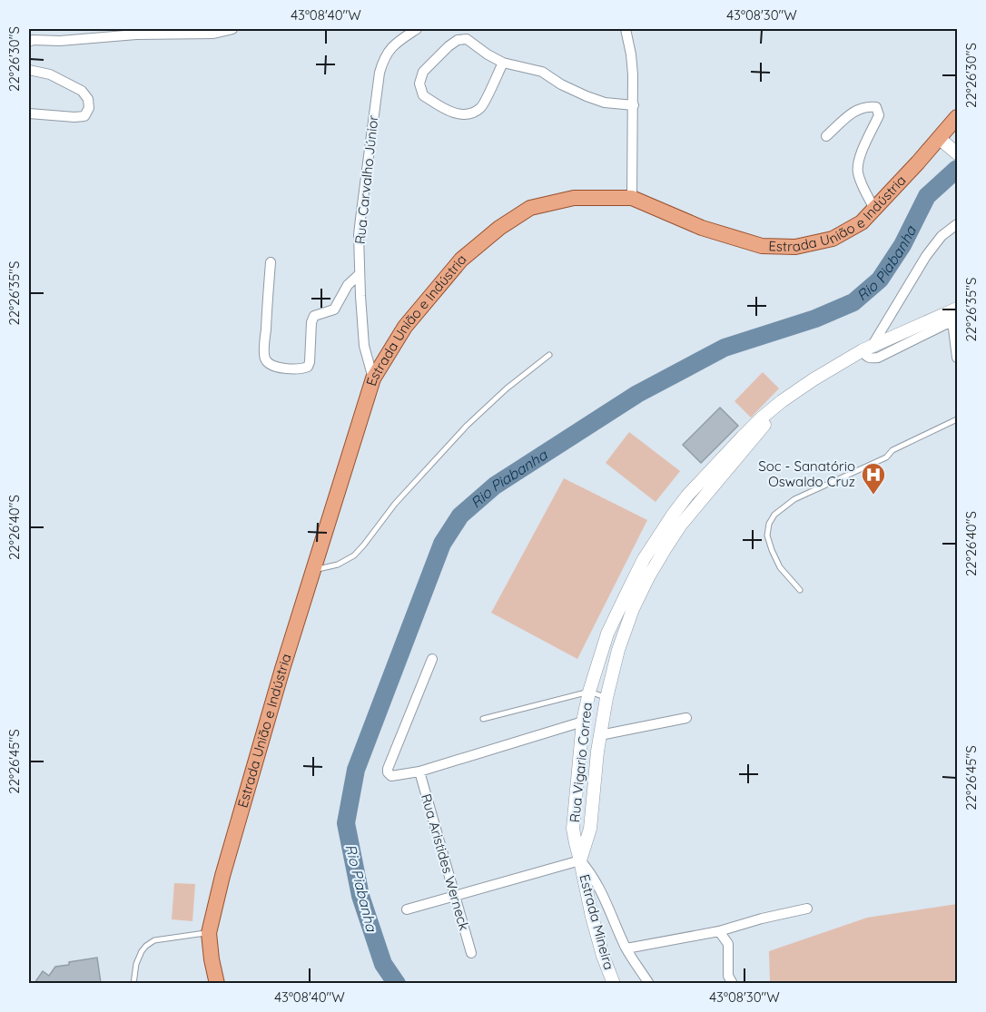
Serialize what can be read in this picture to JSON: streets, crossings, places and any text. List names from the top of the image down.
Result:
{
  "streets": {
    "main road": ["Estrada União e Indústria"],
    "street": [
      "Rua Carvalho Júnior",
      "Rua Vigario Correa",
      "Rua Aristides Werneck",
      "Estrada Mineira"
    ]
  },
  "crossings": [
    ["Rua Carvalho Júnior", "Estrada União e Indústria"],
    ["Rua Vigario Correa", "Estrada Mineira"]
  ],
  "water": ["Rio Piabanha"],
  "places": {
    "hospital": ["Soc - Sanatório Oswaldo Cruz"]
  },
  "coordinates": [
    "43°08'40\"W",
    "43°08'30\"W",
    "22°26'30\"S",
    "22°26'35\"S",
    "22°26'40\"S",
    "22°26'45\"S"
  ]
}
